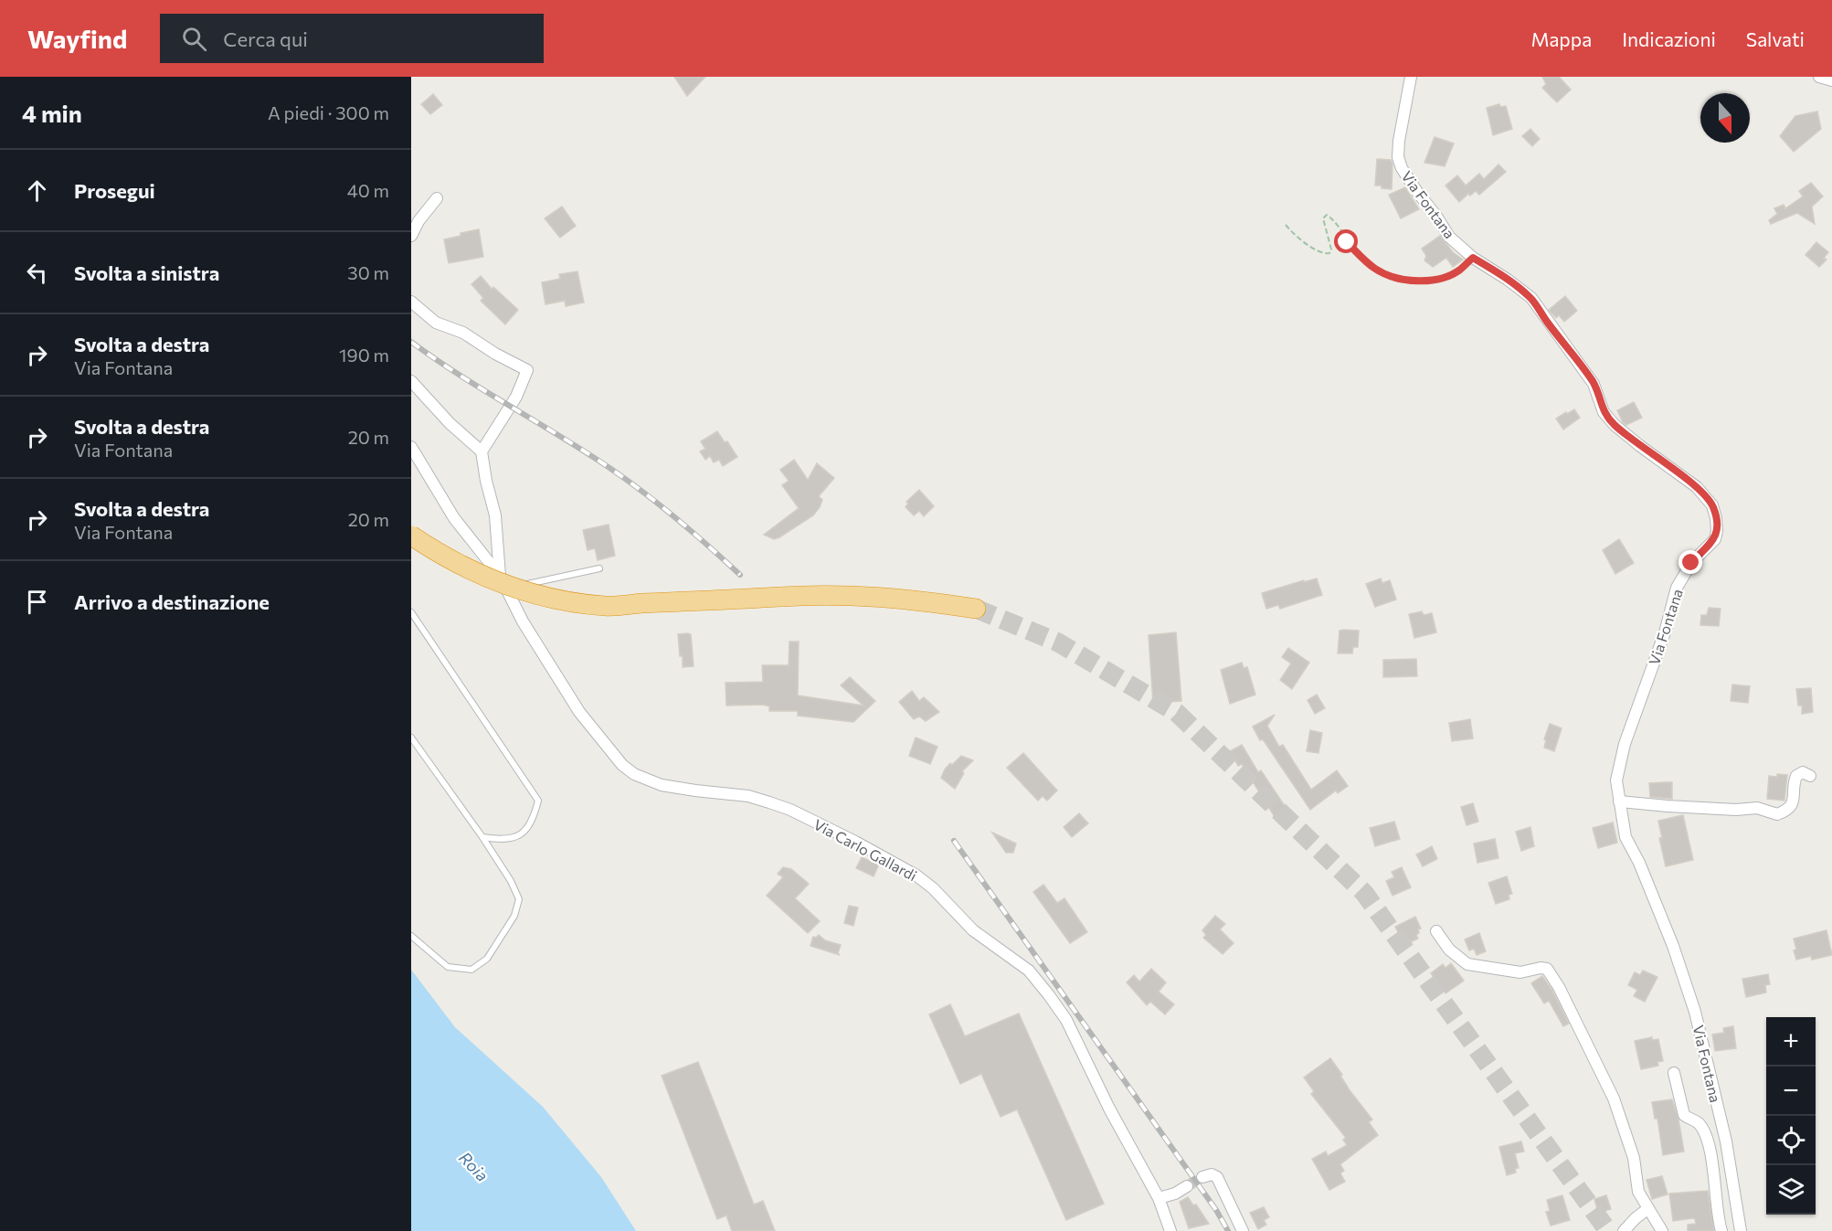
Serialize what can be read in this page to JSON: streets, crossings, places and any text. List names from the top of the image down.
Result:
{
  "streets": {
    "street": ["Via Fontana", "Via Carlo Gallardi"]
  },
  "water": ["Roia"],
  "north": "bottom",
  "page": {
    "header": "Wayfind",
    "search": "Cerca qui",
    "nav": ["Mappa", "Indicazioni", "Salvati"],
    "heading": ["4 min", "A piedi · 300 m"],
    "list": [
      ["Prosegui", "40 m"],
      ["Svolta a sinistra", "30 m"],
      ["Svolta a destra", "Via Fontana", "190 m"],
      ["Svolta a destra", "Via Fontana", "20 m"],
      ["Svolta a destra", "Via Fontana", "20 m"],
      "Arrivo a destinazione"
    ],
    "map_buttons": ["+", "−"]
  }
}
